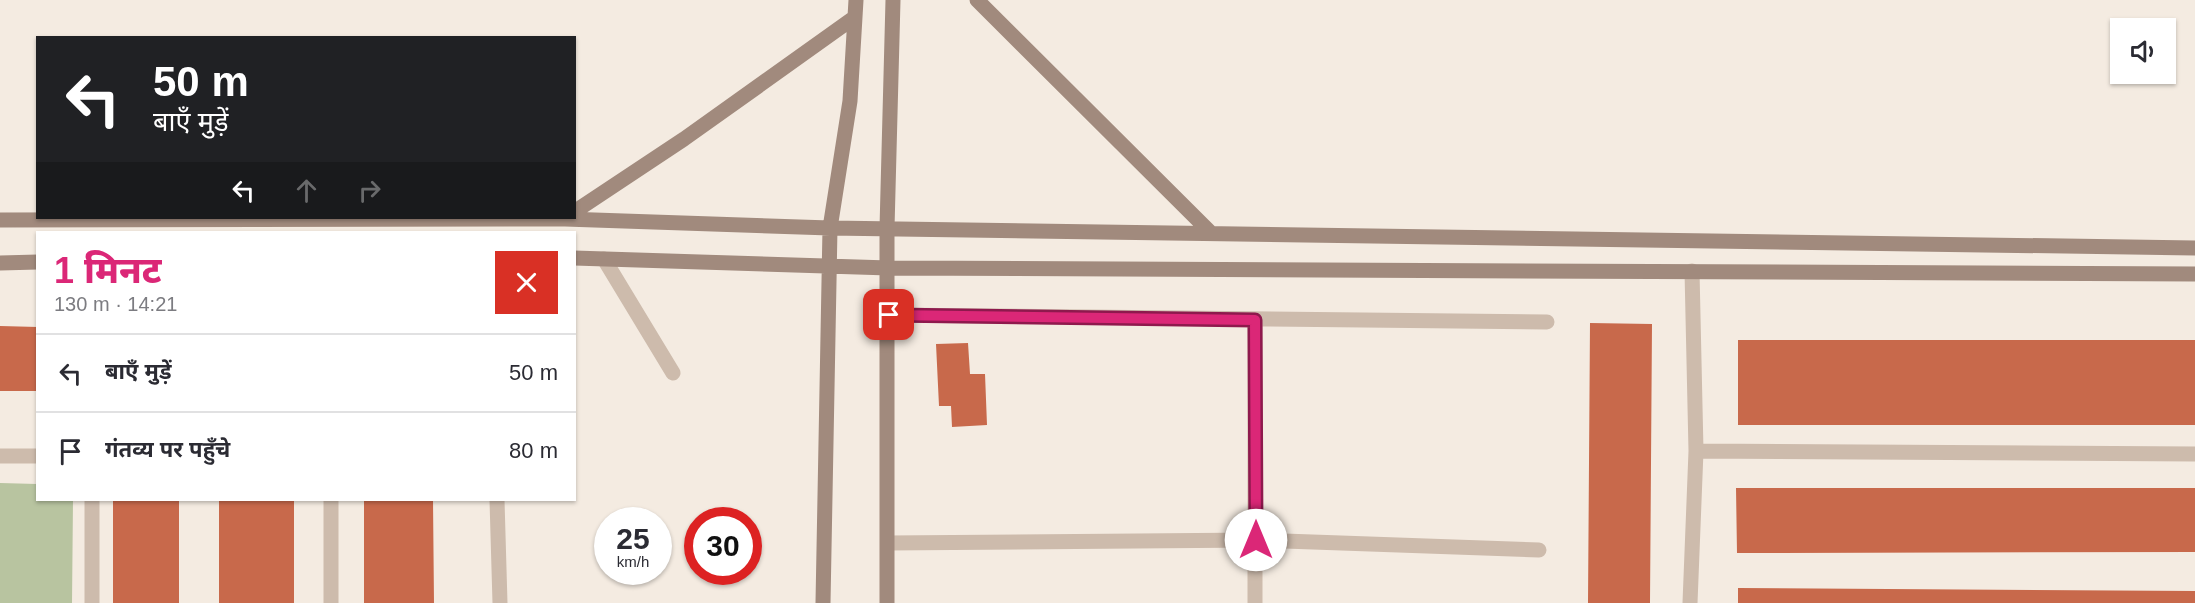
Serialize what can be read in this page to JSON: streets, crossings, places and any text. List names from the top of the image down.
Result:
{
  "page": {
    "turn": ["50 m", "बाएँ मुड़ें"],
    "heading": ["1 मिनट", "130 m · 14:21"],
    "list": [
      {
        "name": "बाएँ मुड़ें",
        "value": "50 m"
      },
      {
        "name": "गंतव्य पर पहुँचे",
        "value": "80 m"
      }
    ],
    "speed": "25 km/h",
    "limit": "30"
  }
}
